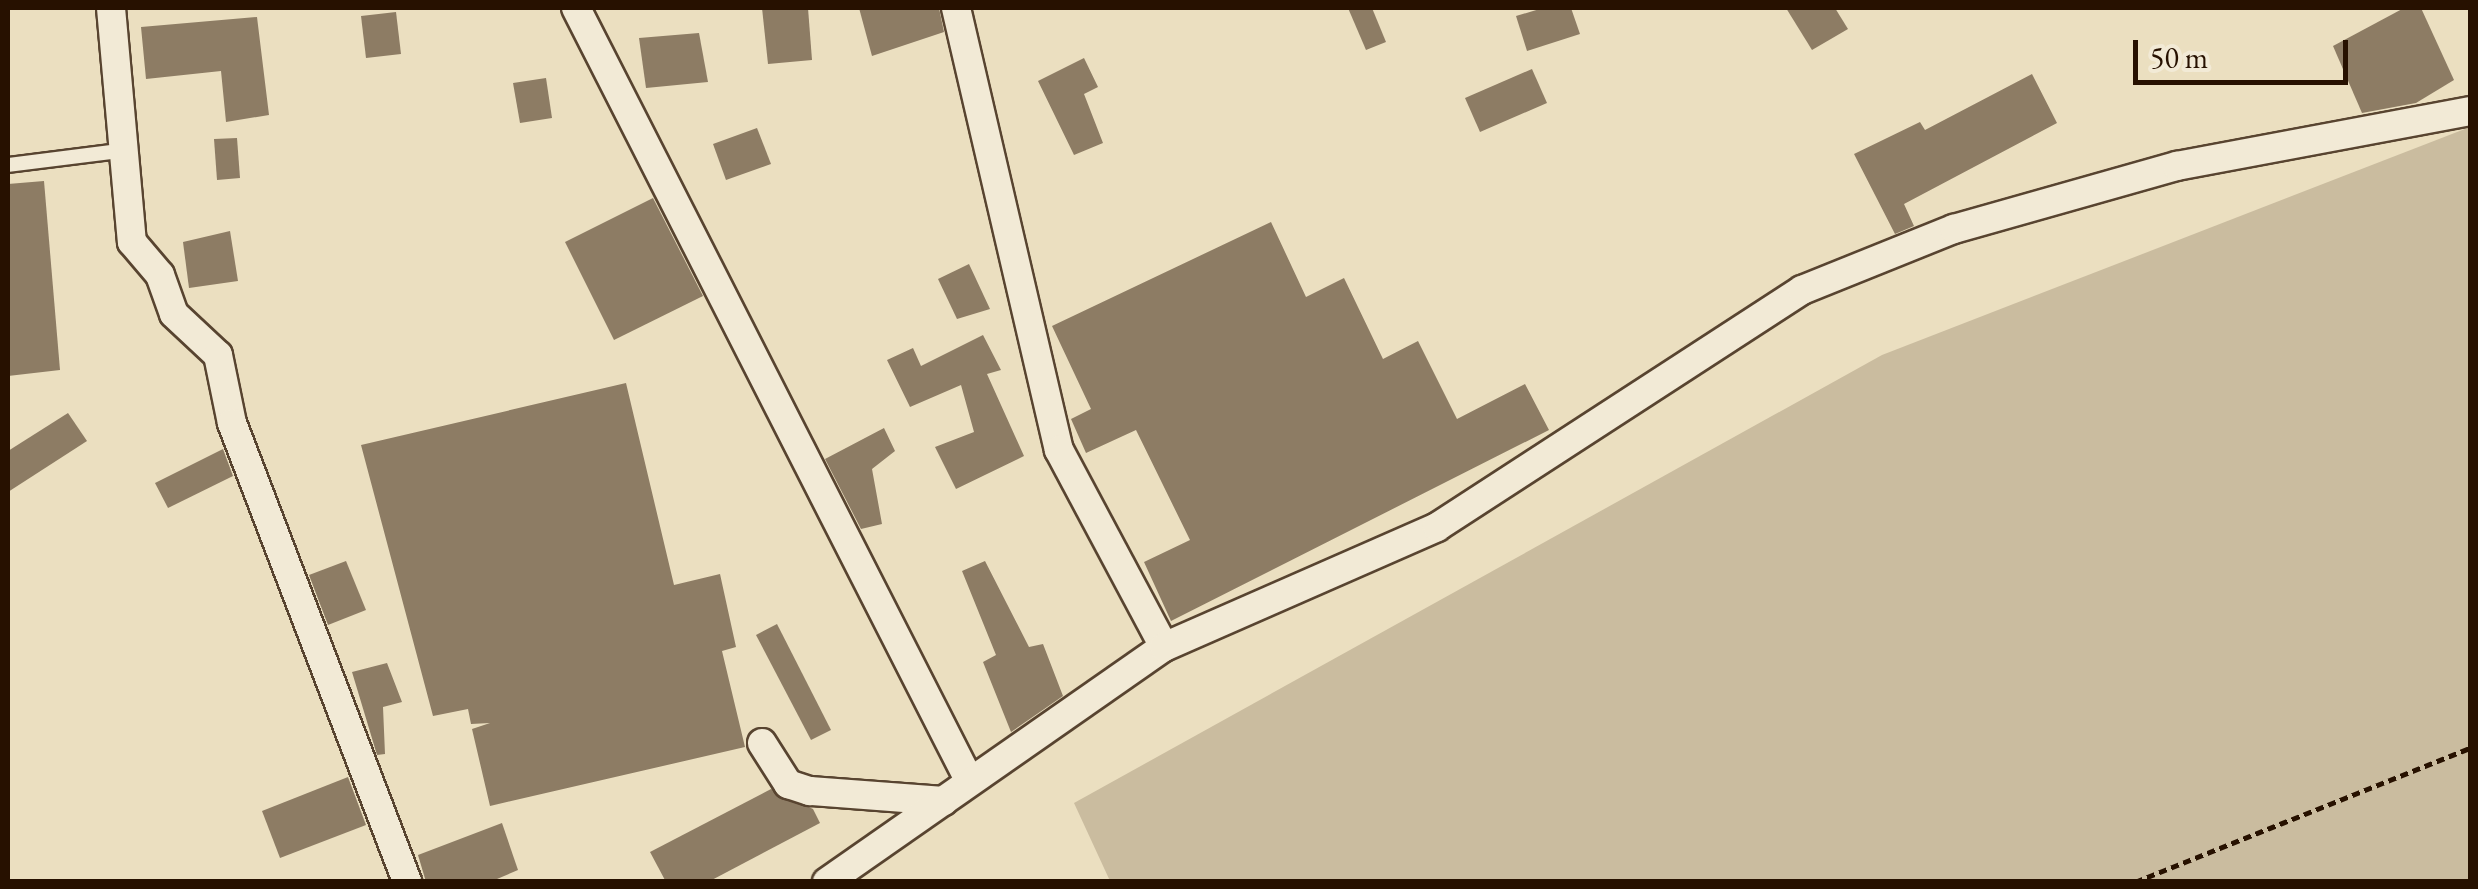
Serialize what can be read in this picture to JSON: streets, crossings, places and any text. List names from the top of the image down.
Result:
{
  "scale_bar": "50 m"
}
